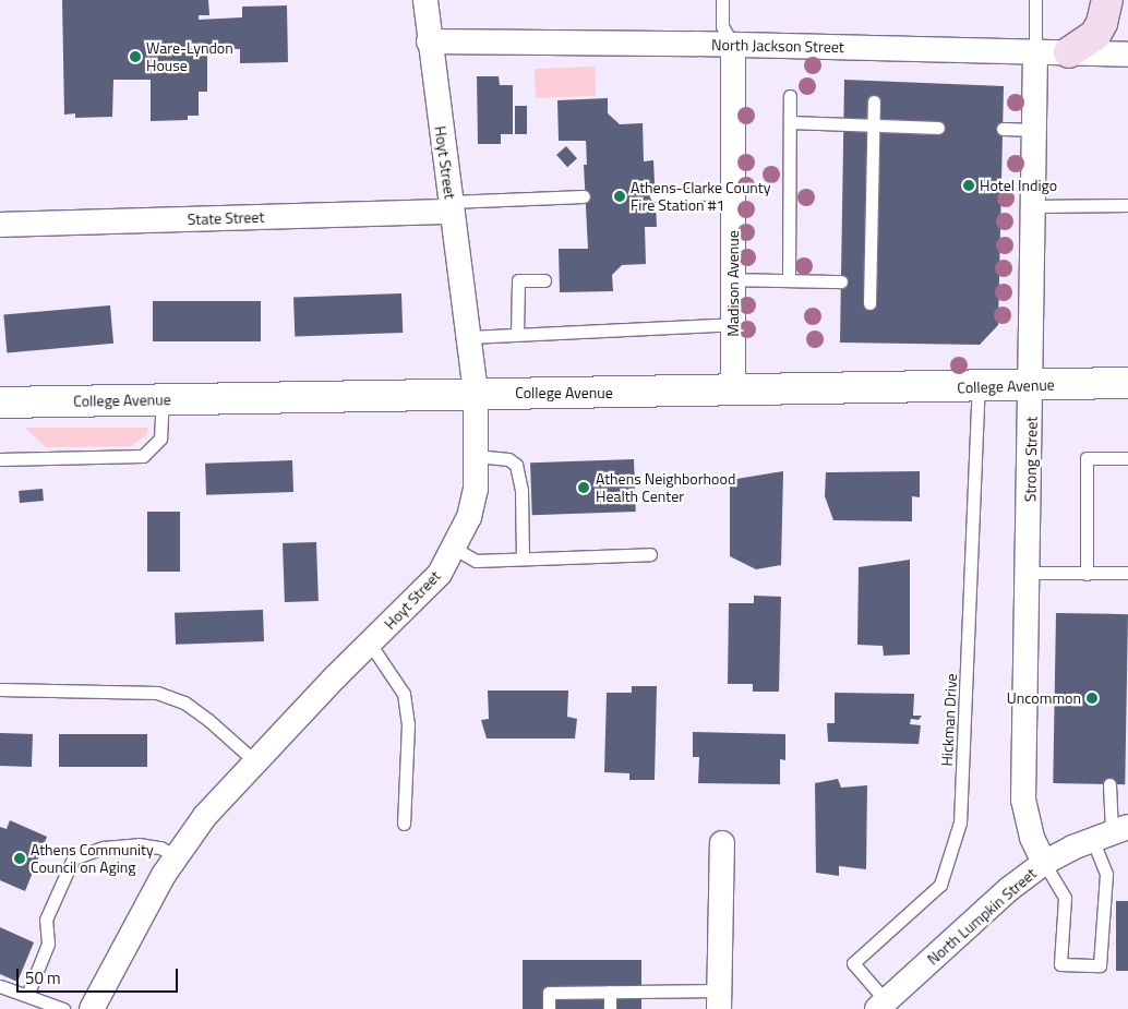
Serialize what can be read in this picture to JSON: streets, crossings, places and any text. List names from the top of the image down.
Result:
{
  "streets": {
    "street": [
      "North Jackson Street",
      "Hoyt Street",
      "State Street",
      "Madison Avenue",
      "College Avenue",
      "Strong Street",
      "North Lumpkin Street"
    ],
    "lane": ["Hickman Drive"]
  },
  "crossings": [
    ["North Jackson Street", "Hoyt Street"],
    ["North Jackson Street", "Madison Avenue"],
    ["North Jackson Street", "Strong Street"],
    ["Hoyt Street", "State Street"],
    ["Hoyt Street", "College Avenue"],
    ["Madison Avenue", "College Avenue"],
    ["College Avenue", "Strong Street"],
    ["College Avenue", "Hickman Drive"],
    ["Strong Street", "North Lumpkin Street"],
    ["Hickman Drive", "North Lumpkin Street"]
  ],
  "places": [
    "Ware-Lyndon House",
    "Hotel Indigo",
    "Athens-Clarke County Fire Station #1",
    "Athens Neighborhood Health Center",
    "Uncommon",
    "Athens Community Council on Aging"
  ],
  "scale_bar": "50 m"
}
